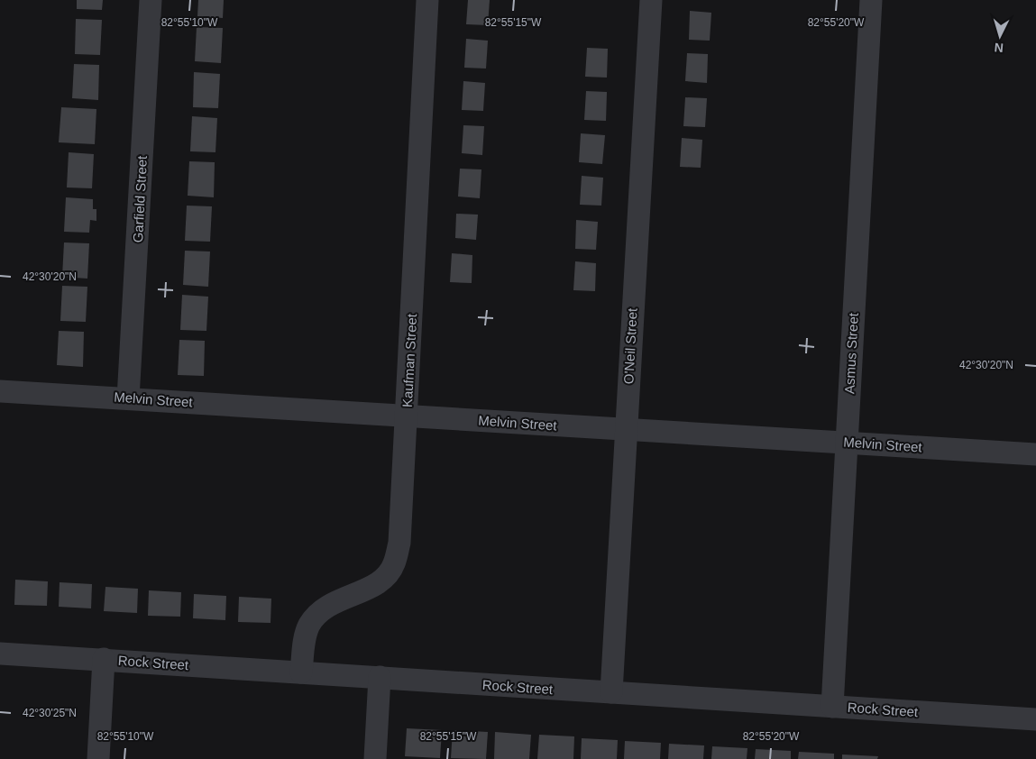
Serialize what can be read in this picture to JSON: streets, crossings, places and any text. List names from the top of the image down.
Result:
{
  "streets": {
    "street": [
      "Garfield Street",
      "O'Neil Street",
      "Asmus Street",
      "Kaufman Street",
      "Melvin Street",
      "Rock Street"
    ]
  },
  "crossings": [
    ["Garfield Street", "Melvin Street"],
    ["O'Neil Street", "Melvin Street"],
    ["O'Neil Street", "Rock Street"],
    ["Asmus Street", "Melvin Street"],
    ["Asmus Street", "Rock Street"],
    ["Kaufman Street", "Melvin Street"],
    ["Kaufman Street", "Rock Street"]
  ],
  "north": "bottom",
  "coordinates": [
    "82°55'10\"W",
    "82°55'15\"W",
    "82°55'20\"W",
    "42°30'20\"N",
    "42°30'25\"N"
  ]
}
